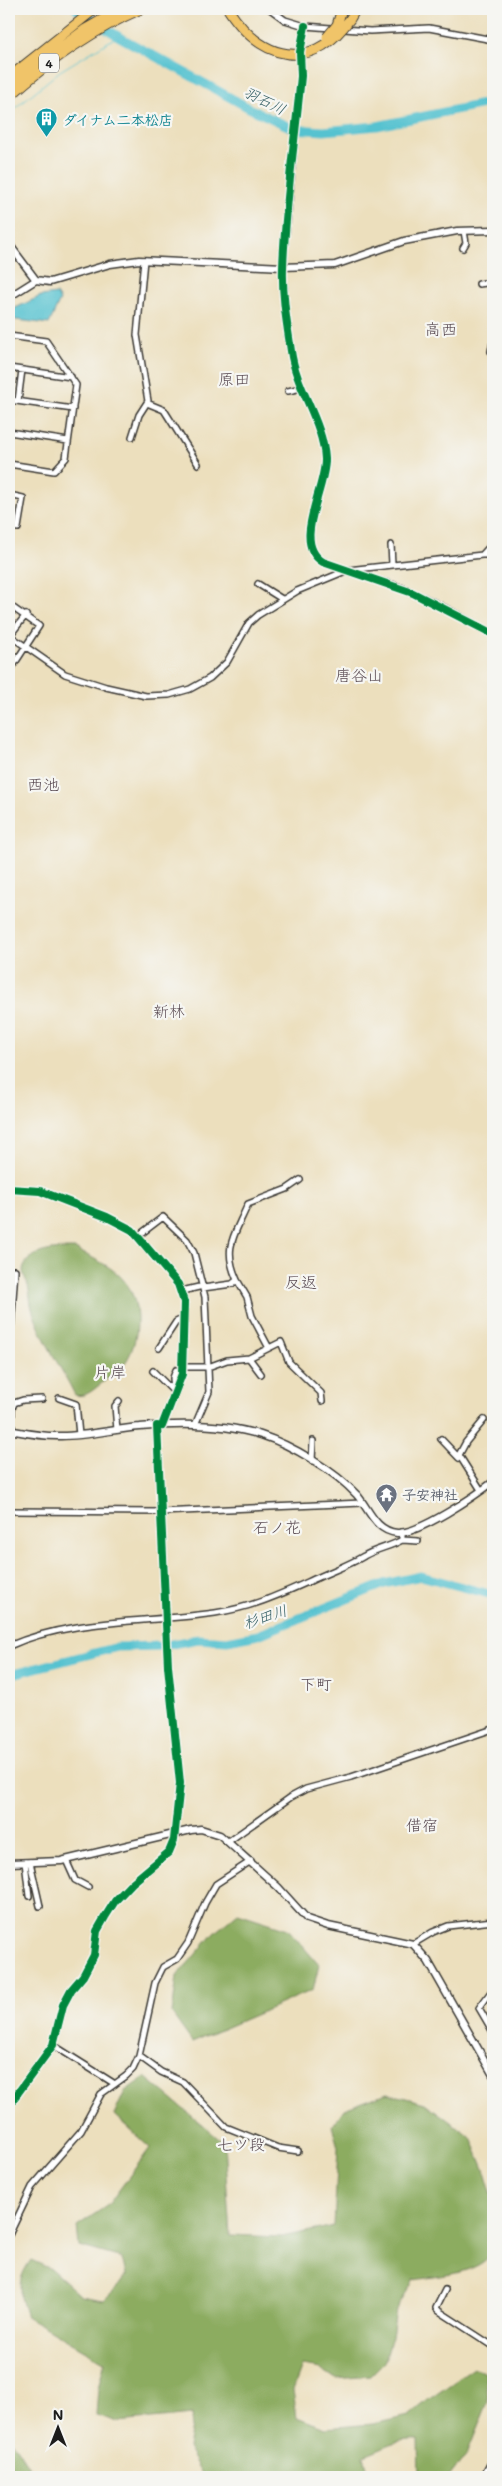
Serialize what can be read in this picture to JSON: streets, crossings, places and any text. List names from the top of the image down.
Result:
{
  "streets": {
    "highway": ["4"]
  },
  "districts": [
    "高西",
    "原田",
    "唐谷山",
    "西池",
    "新林",
    "反返",
    "片岸",
    "石ノ花",
    "下町",
    "借宿",
    "七ツ段"
  ],
  "water": ["羽石川", "杉田川"],
  "places": {
    "building": ["ダイナム二本松店"],
    "temple": ["子安神社"]
  },
  "north": "top"
}
